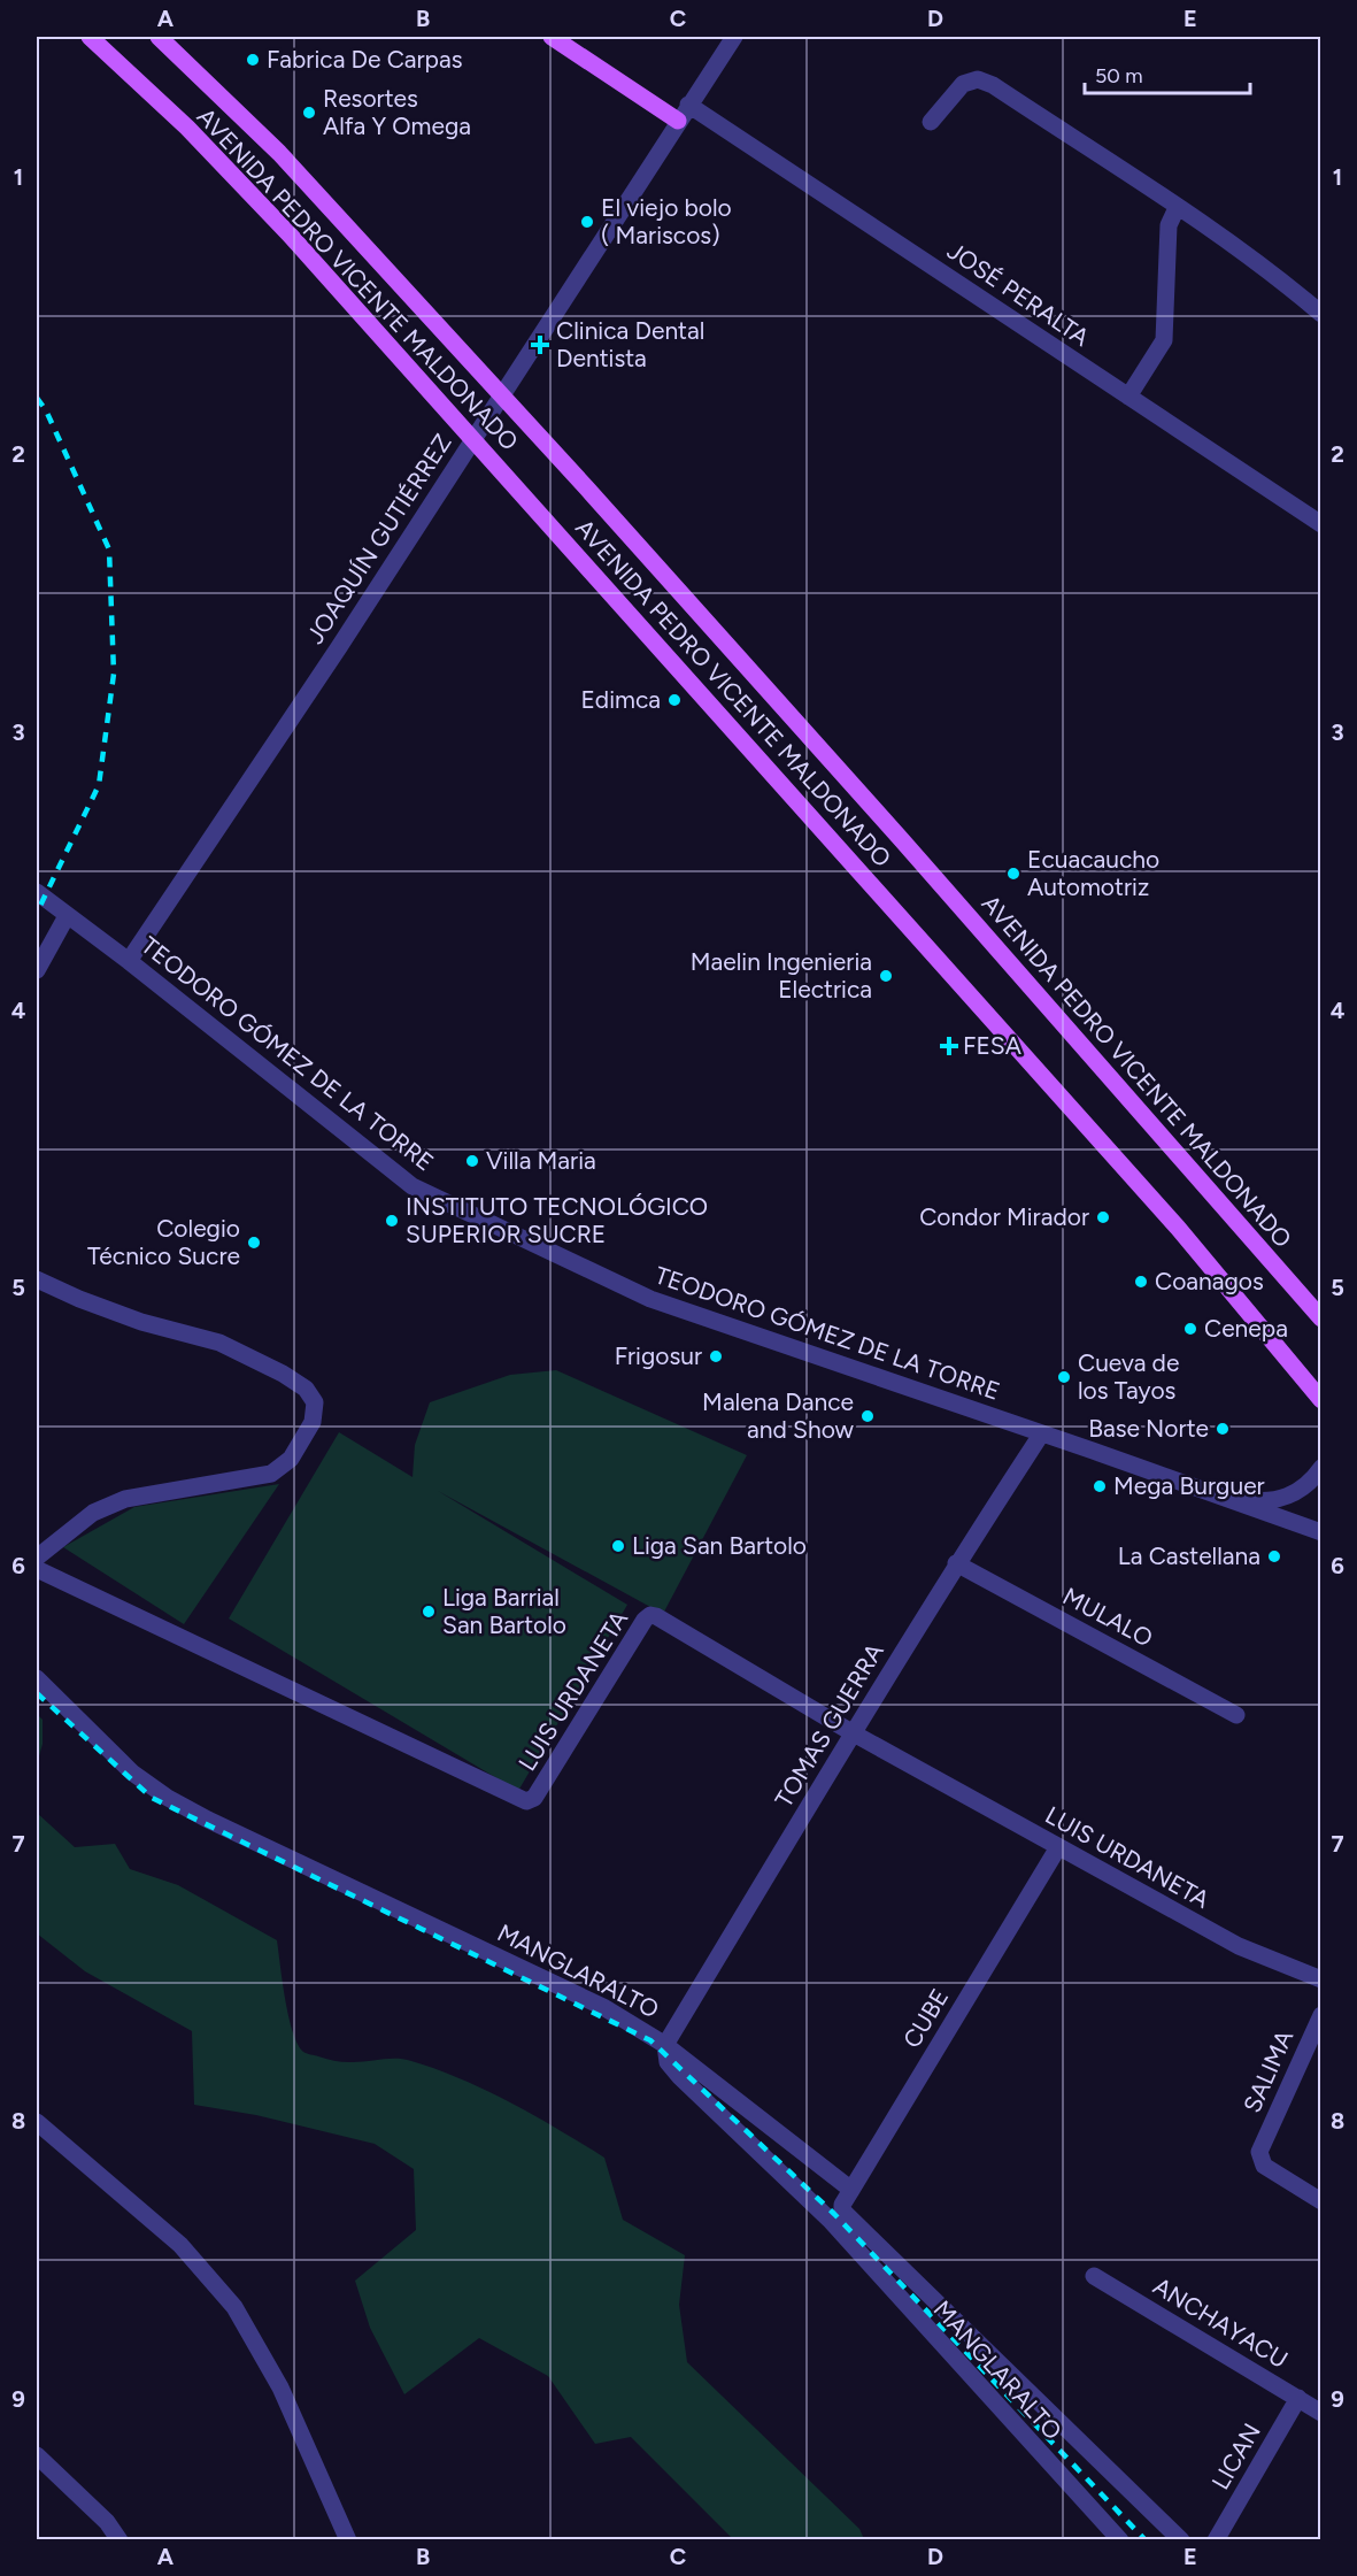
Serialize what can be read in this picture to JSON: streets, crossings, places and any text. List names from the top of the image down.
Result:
{
  "streets": {
    "main road": ["AVENIDA PEDRO VICENTE MALDONADO"],
    "street": [
      "JOSÉ PERALTA",
      "JOAQUÍN GUTIÉRREZ",
      "TEODORO GÓMEZ DE LA TORRE",
      "MULALO",
      "LUIS URDANETA",
      "TOMAS GUERRA",
      "MANGLARALTO",
      "CUBE",
      "SALIMA",
      "ANCHAYACU",
      "LICAN"
    ]
  },
  "crossings": [
    ["AVENIDA PEDRO VICENTE MALDONADO", "JOAQUÍN GUTIÉRREZ"],
    ["JOSÉ PERALTA", "JOAQUÍN GUTIÉRREZ"],
    ["JOAQUÍN GUTIÉRREZ", "TEODORO GÓMEZ DE LA TORRE"],
    ["TEODORO GÓMEZ DE LA TORRE", "TOMAS GUERRA"],
    ["MULALO", "TOMAS GUERRA"],
    ["LUIS URDANETA", "TOMAS GUERRA"],
    ["LUIS URDANETA", "CUBE"],
    ["TOMAS GUERRA", "MANGLARALTO"],
    ["MANGLARALTO", "CUBE"],
    ["ANCHAYACU", "LICAN"]
  ],
  "places": {
    "other": [
      "Fabrica De Carpas",
      "Resortes Alfa Y Omega",
      "El viejo bolo ( Mariscos)",
      "Edimca",
      "Ecuacaucho Automotriz",
      "Maelin Ingenieria Electrica",
      "Villa Maria",
      "Condor Mirador",
      "INSTITUTO TECNOLÓGICO SUPERIOR SUCRE",
      "Colegio Técnico Sucre",
      "Coanagos",
      "Cenepa",
      "Frigosur",
      "Cueva de los Tayos",
      "Malena Dance and Show",
      "Base Norte",
      "Mega Burguer",
      "Liga San Bartolo",
      "La Castellana",
      "Liga Barrial San Bartolo"
    ],
    "health": ["Clinica Dental Dentista", "FESA"]
  },
  "scale_bar": "50 m",
  "grid": {
    "columns": [
      "A",
      "B",
      "C",
      "D",
      "E"
    ],
    "rows": [
      "1",
      "2",
      "3",
      "4",
      "5",
      "6",
      "7",
      "8",
      "9"
    ]
  }
}
